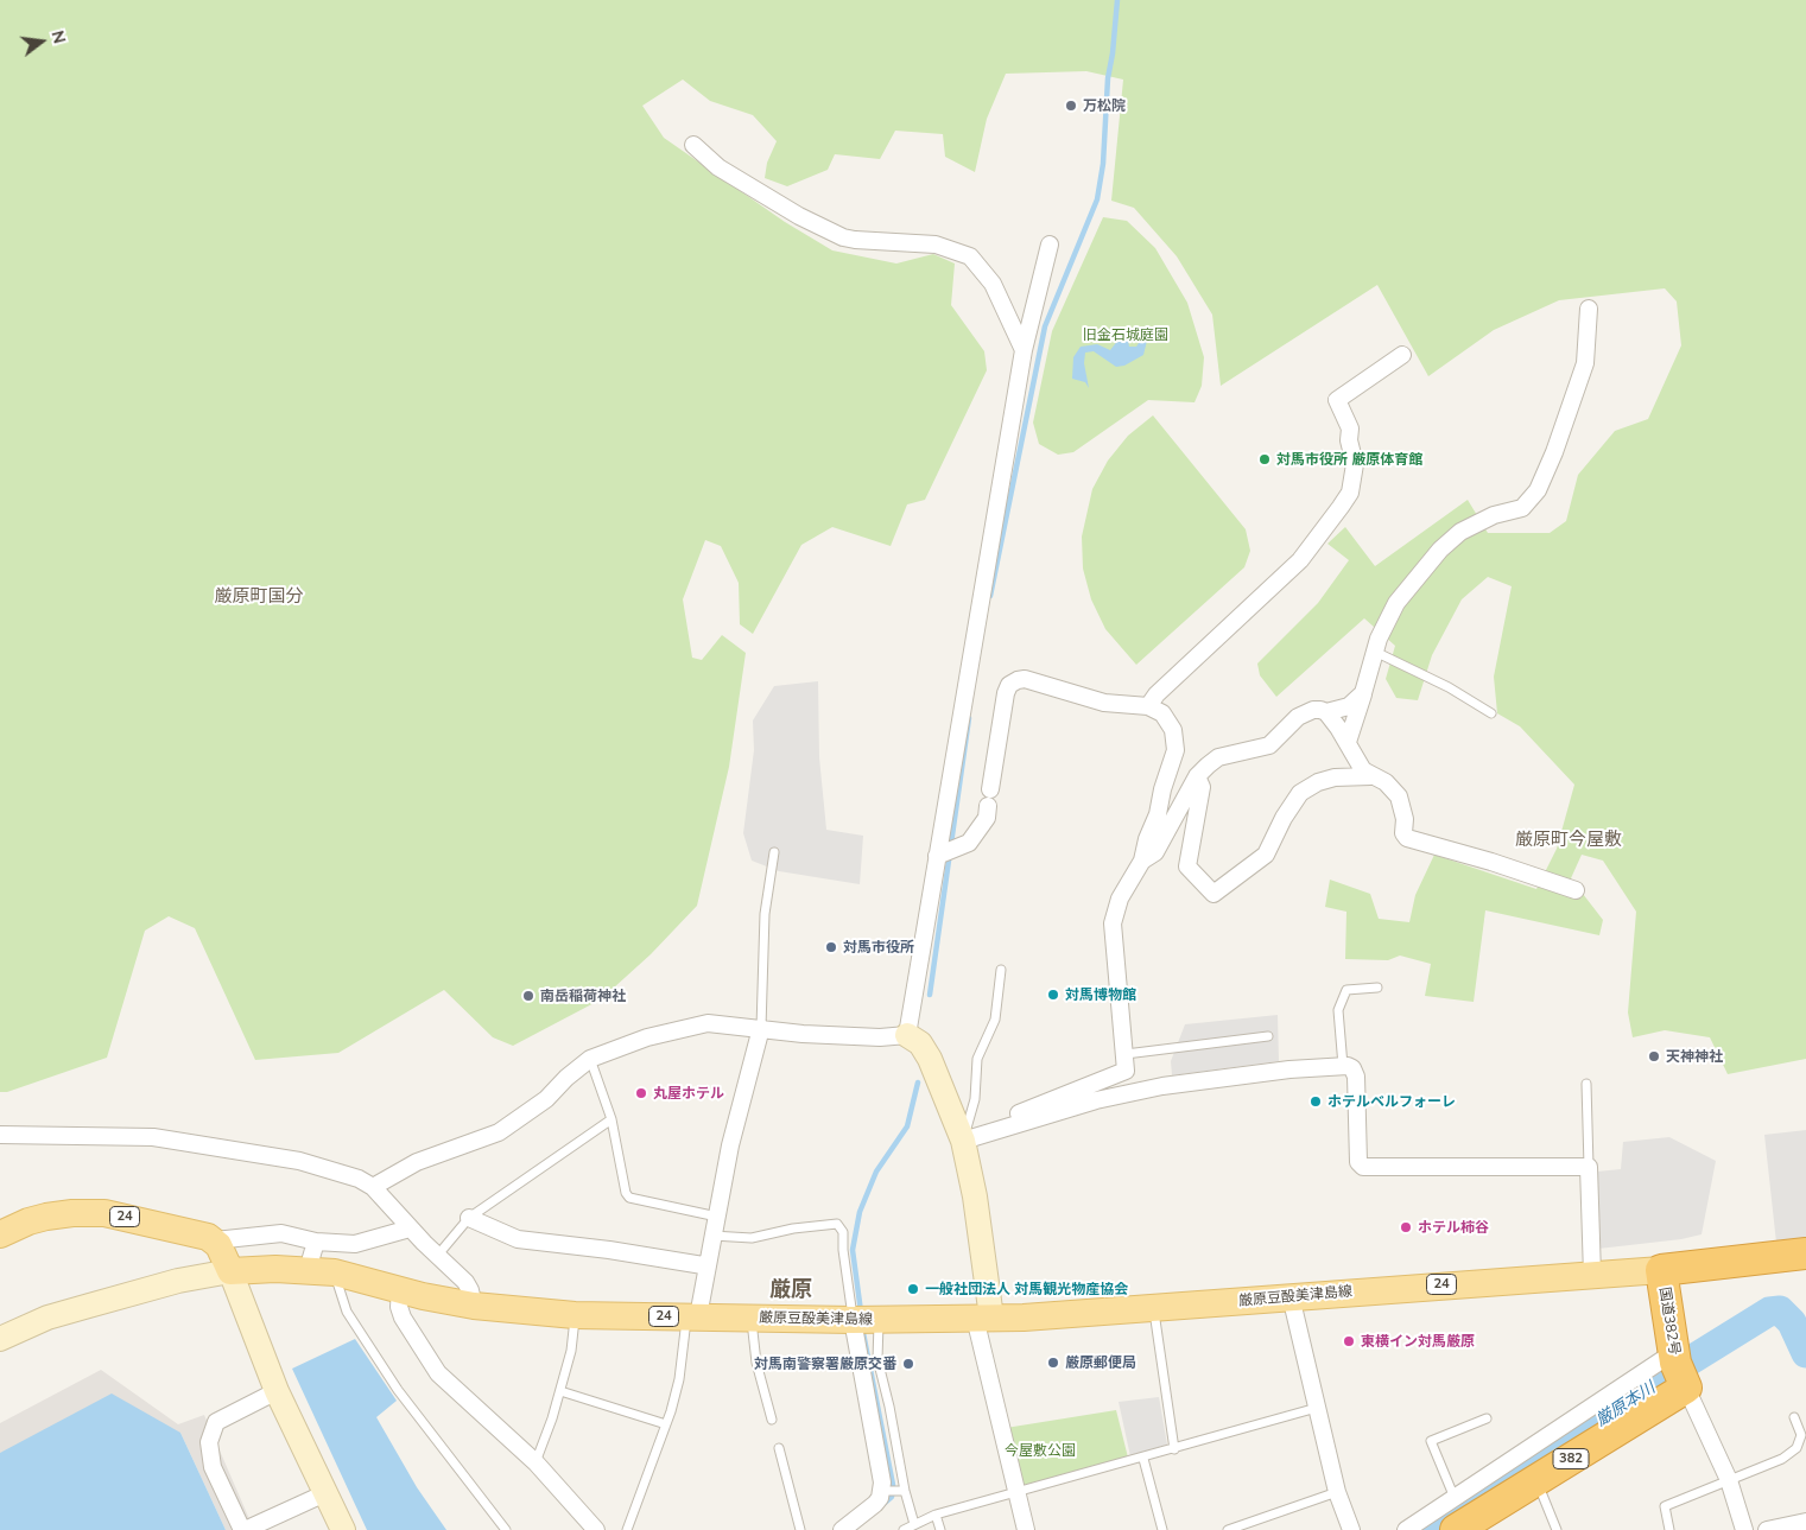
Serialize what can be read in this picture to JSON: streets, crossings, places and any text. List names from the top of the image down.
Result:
{
  "streets": {
    "highway": ["国道382号", "382"],
    "main road": ["24", "厳原豆酘美津島線"]
  },
  "crossings": [
    ["厳原豆酘美津島線", "国道382号"],
    ["国道382号", "382"]
  ],
  "districts": ["厳原町国分", "厳原町今屋敷", "厳原"],
  "water": ["厳原本川"],
  "parks": ["旧金石城庭園", "今屋敷公園"],
  "places": [
    "万松院",
    "対馬市役所 厳原体育館",
    "対馬市役所",
    "対馬博物館",
    "南岳稲荷神社",
    "天神神社",
    "丸屋ホテル",
    "ホテルベルフォーレ",
    "ホテル柿谷",
    "一般社団法人 対馬観光物産協会",
    "東横イン対馬厳原",
    "厳原郵便局",
    "対馬南警察署厳原交番"
  ],
  "north": "right"
}
